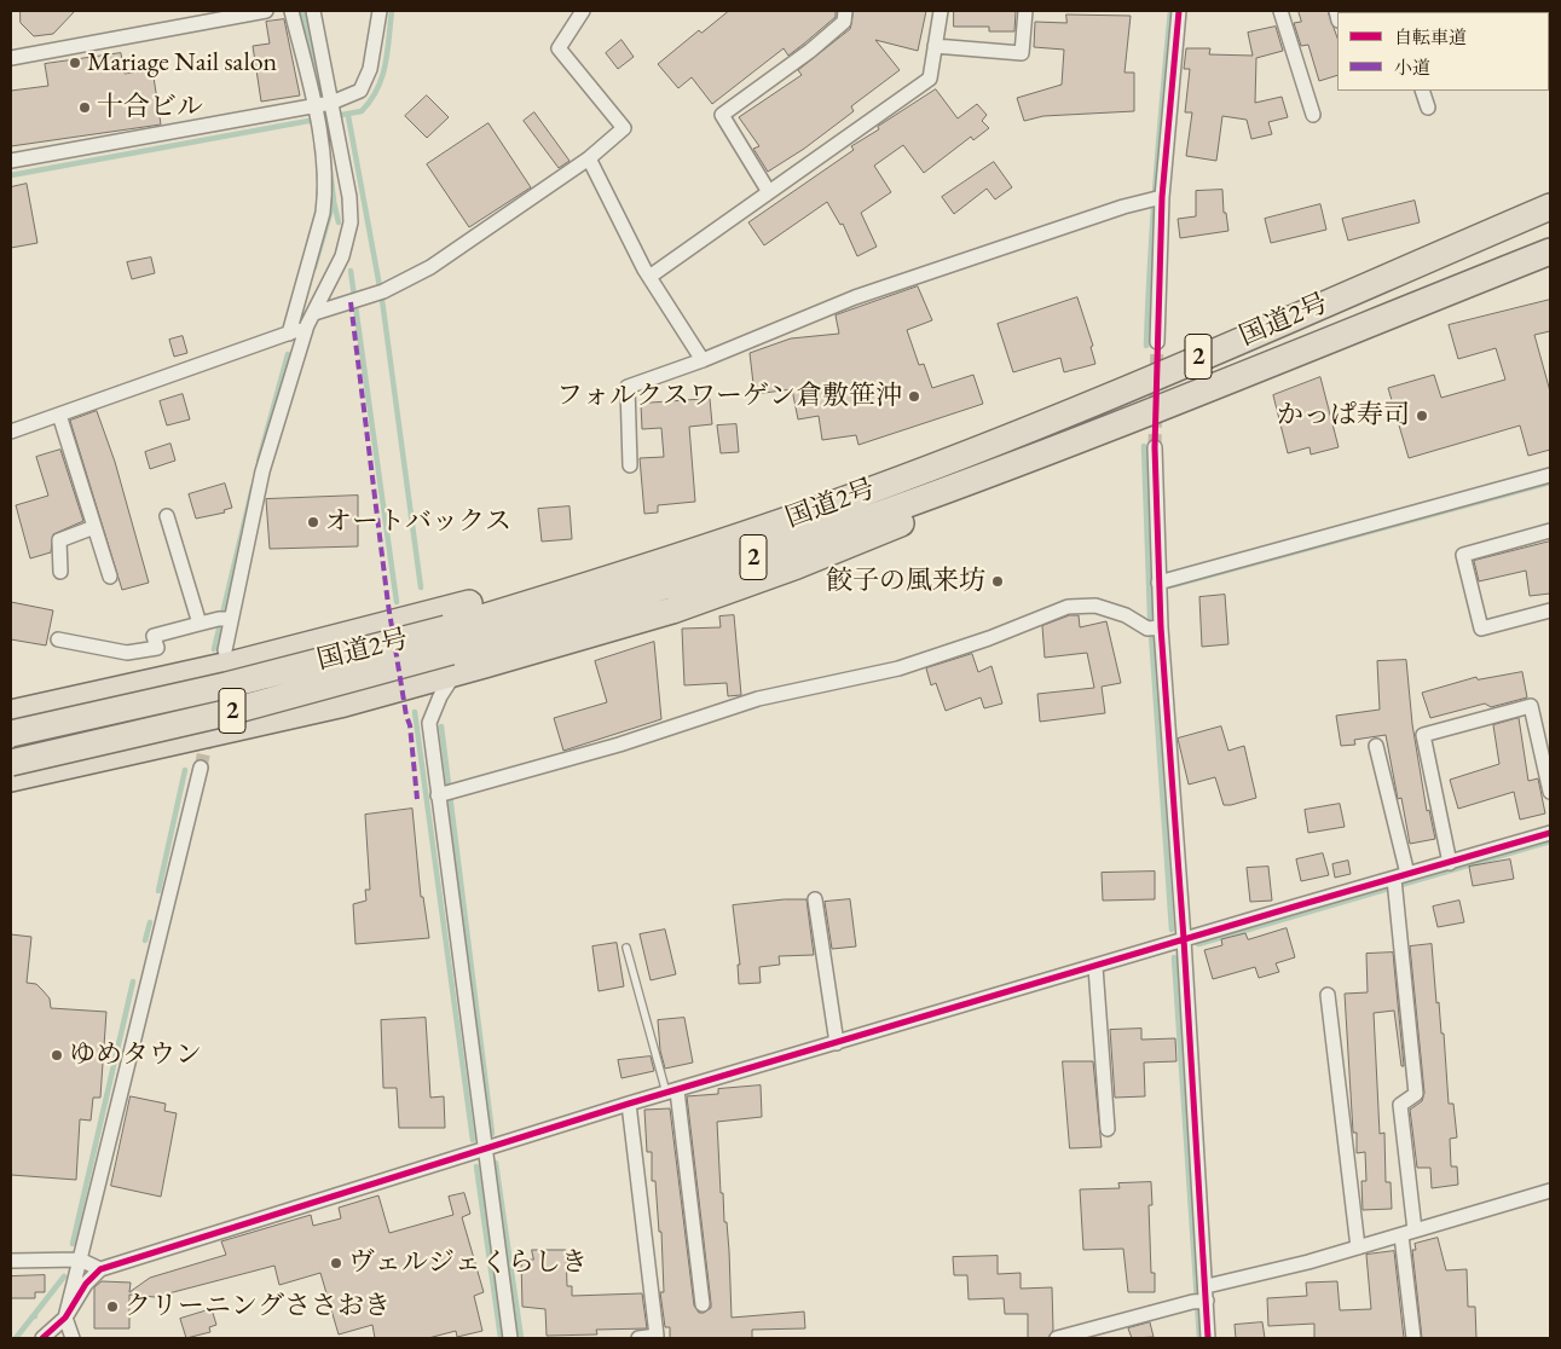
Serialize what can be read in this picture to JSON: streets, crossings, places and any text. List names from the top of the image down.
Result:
{
  "streets": {
    "highway": ["国道2号", "2"]
  },
  "places": [
    "Mariage Nail salon",
    "十合ビル",
    "フォルクスワーゲン倉敷笹沖",
    "かっぱ寿司",
    "オートバックス",
    "餃子の風来坊",
    "ゆめタウン",
    "ヴェルジェくらしき",
    "クリーニングささおき"
  ],
  "legend": ["自転車道", "小道"]
}
